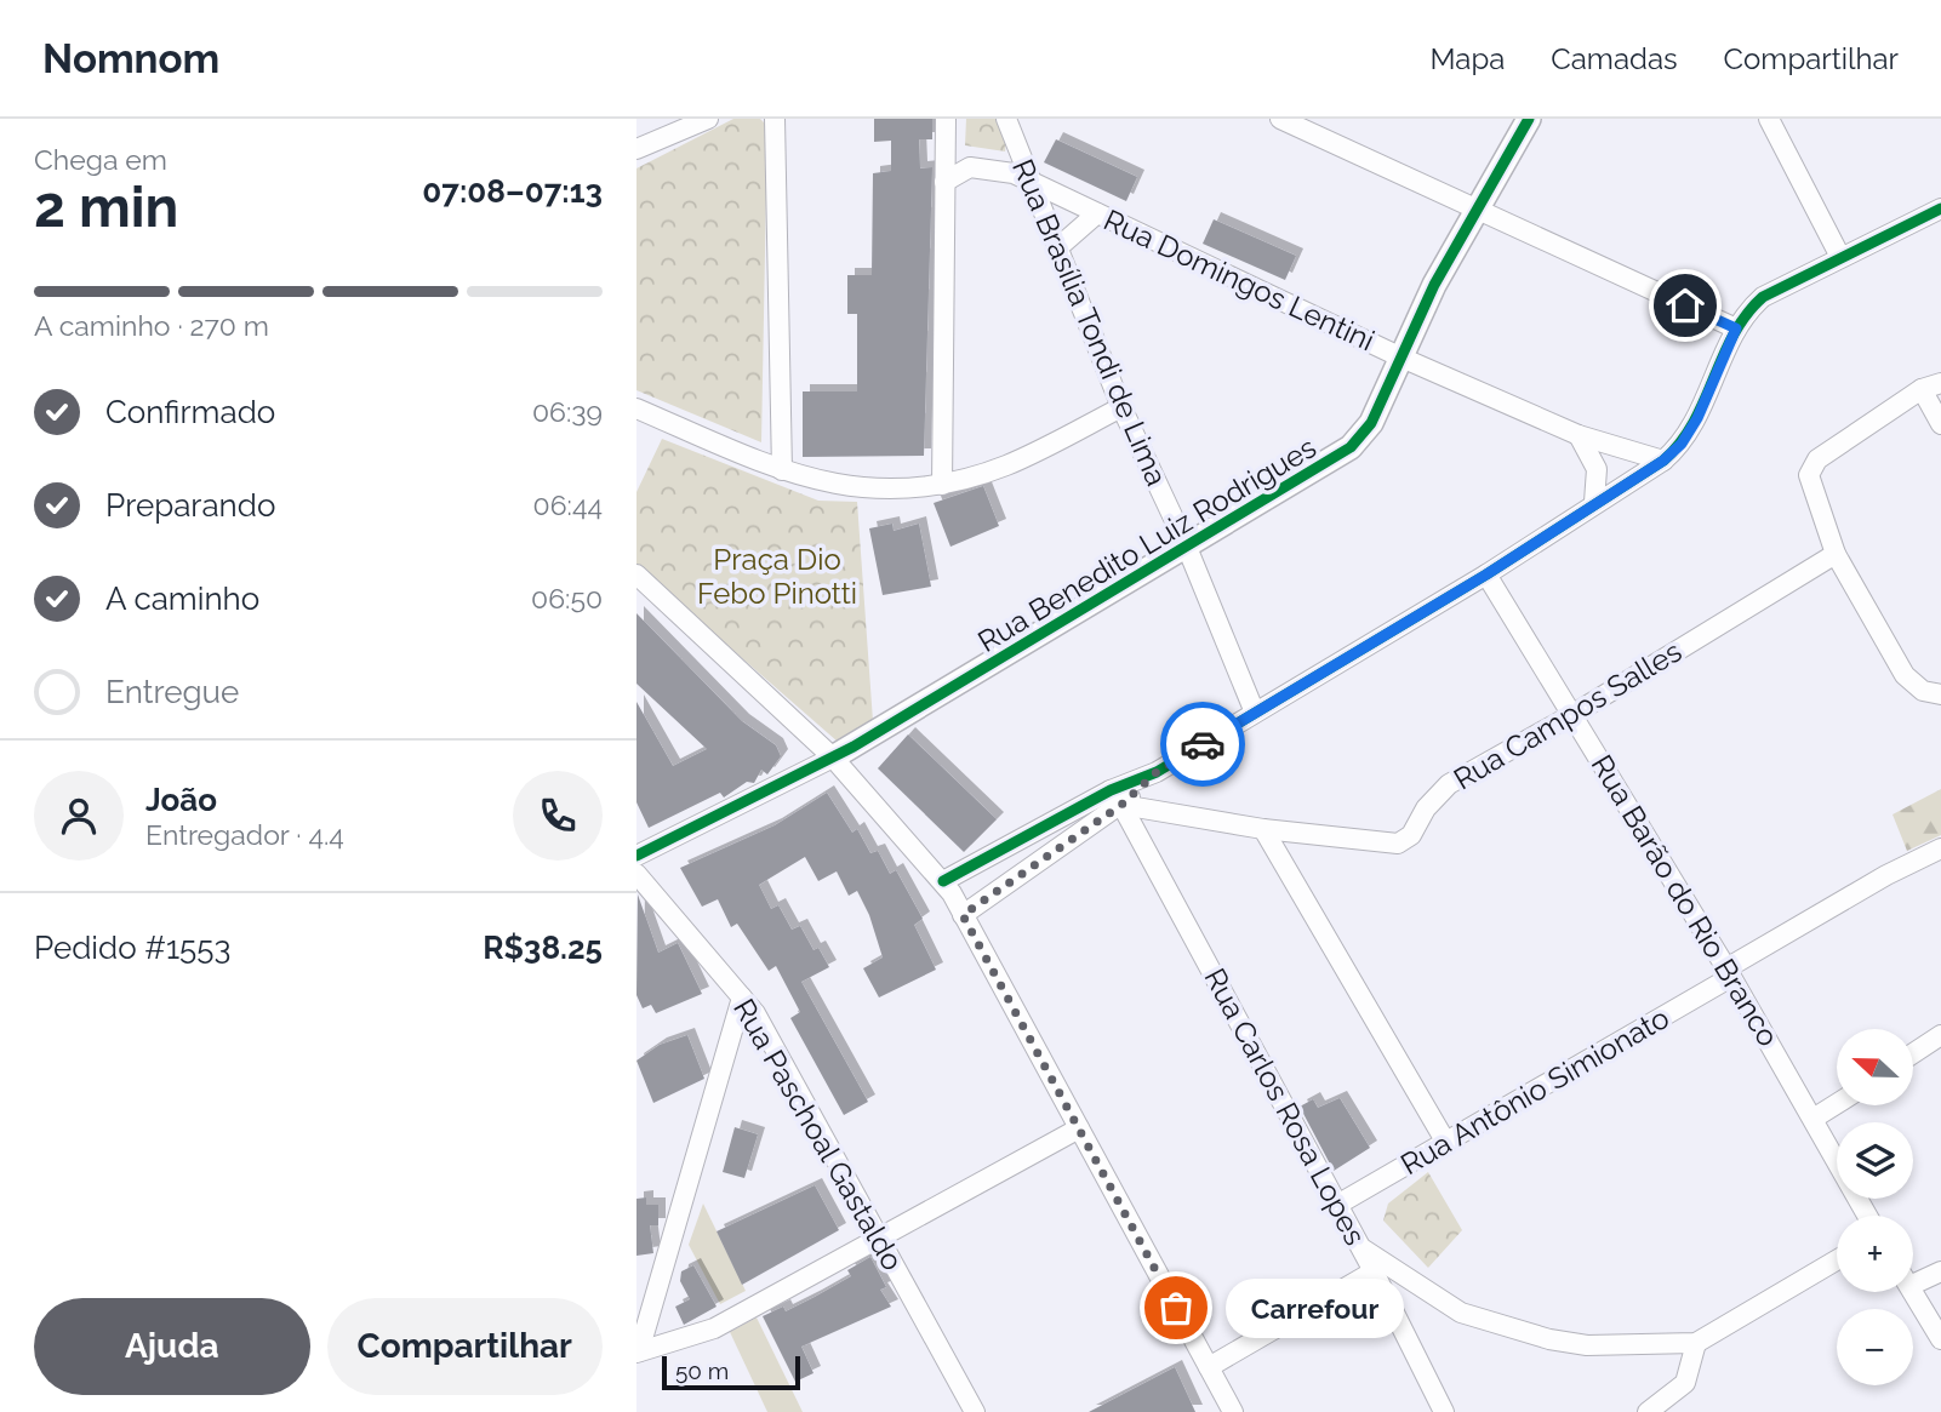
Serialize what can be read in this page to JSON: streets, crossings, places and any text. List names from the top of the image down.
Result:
{
  "streets": {
    "street": [
      "Rua Domingos Lentini",
      "Rua Brasília Tondi de Lima",
      "Rua Benedito Luiz Rodrigues",
      "Rua Campos Salles",
      "Rua Barão do Rio Branco",
      "Rua Antônio Simionato",
      "Rua Carlos Rosa Lopes",
      "Rua Paschoal Gastaldo"
    ]
  },
  "crossings": [
    ["Rua Domingos Lentini", "Rua Brasília Tondi de Lima"],
    ["Rua Domingos Lentini", "Rua Benedito Luiz Rodrigues"],
    ["Rua Brasília Tondi de Lima", "Rua Benedito Luiz Rodrigues"],
    ["Rua Campos Salles", "Rua Barão do Rio Branco"],
    ["Rua Campos Salles", "Rua Carlos Rosa Lopes"],
    ["Rua Barão do Rio Branco", "Rua Antônio Simionato"],
    ["Rua Antônio Simionato", "Rua Carlos Rosa Lopes"]
  ],
  "parks": ["Praça Dio Febo Pinotti"],
  "places": ["Carrefour"],
  "scale_bar": "50 m",
  "north": "left",
  "page": {
    "header": "Nomnom",
    "nav": ["Mapa", "Camadas", "Compartilhar"],
    "heading": ["2 min", "Chega em", "07:08–07:13"],
    "panel": [
      "João",
      "Entregador · 4.4",
      "Pedido #1553",
      "R$38.25"
    ],
    "bar": "A caminho · 270 m",
    "list": [
      ["Confirmado", "06:39"],
      ["Preparando", "06:44"],
      ["A caminho", "06:50"],
      "Entregue"
    ],
    "map_buttons": ["+", "−"],
    "bubble": "Carrefour",
    "buttons": ["Ajuda", "Compartilhar"],
    "scale": "50 m"
  }
}
